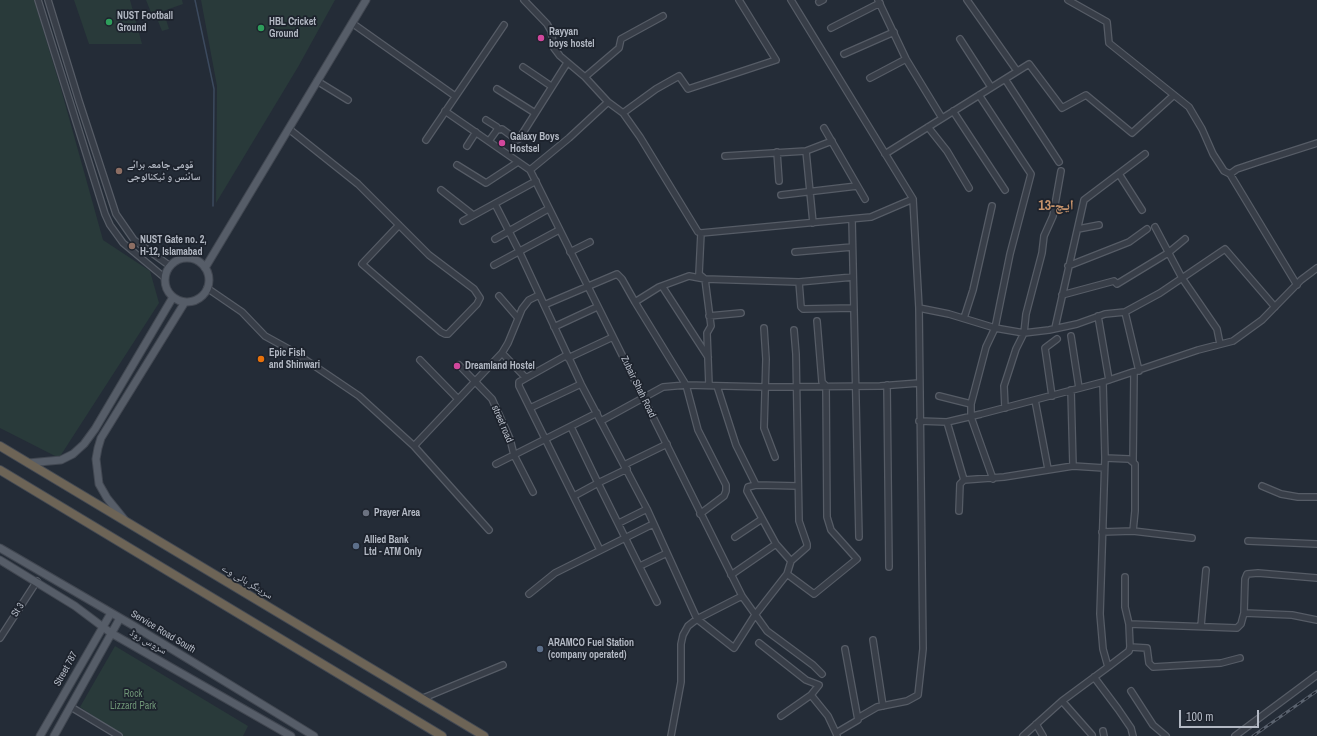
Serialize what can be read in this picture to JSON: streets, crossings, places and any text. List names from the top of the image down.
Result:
{
  "streets": {
    "highway": ["سرینگر ہائی وے"],
    "main road": ["Service Road South", "سروس روڈ", "Street 787"],
    "street": ["Zubair Shah Road", "street road", "St 3"]
  },
  "crossings": [
    ["St 3", "سروس روڈ"],
    ["Service Road South", "Street 787"],
    ["سروس روڈ", "Street 787"]
  ],
  "districts": ["ایچ-13"],
  "parks": ["Rock Lizzard Park"],
  "places": [
    "NUST Football Ground",
    "HBL Cricket Ground",
    "Rayyan boys hostel",
    "Galaxy Boys Hostsel",
    "قومی جامعہ برائے سائنس و ٹیکنالوجی",
    "NUST Gate no. 2, H-12, Islamabad",
    "Epic Fish and Shinwari",
    "Dreamland Hostel",
    "Prayer Area",
    "Allied Bank Ltd - ATM Only",
    "ARAMCO Fuel Station (company operated)"
  ],
  "scale_bar": "100 m"
}
